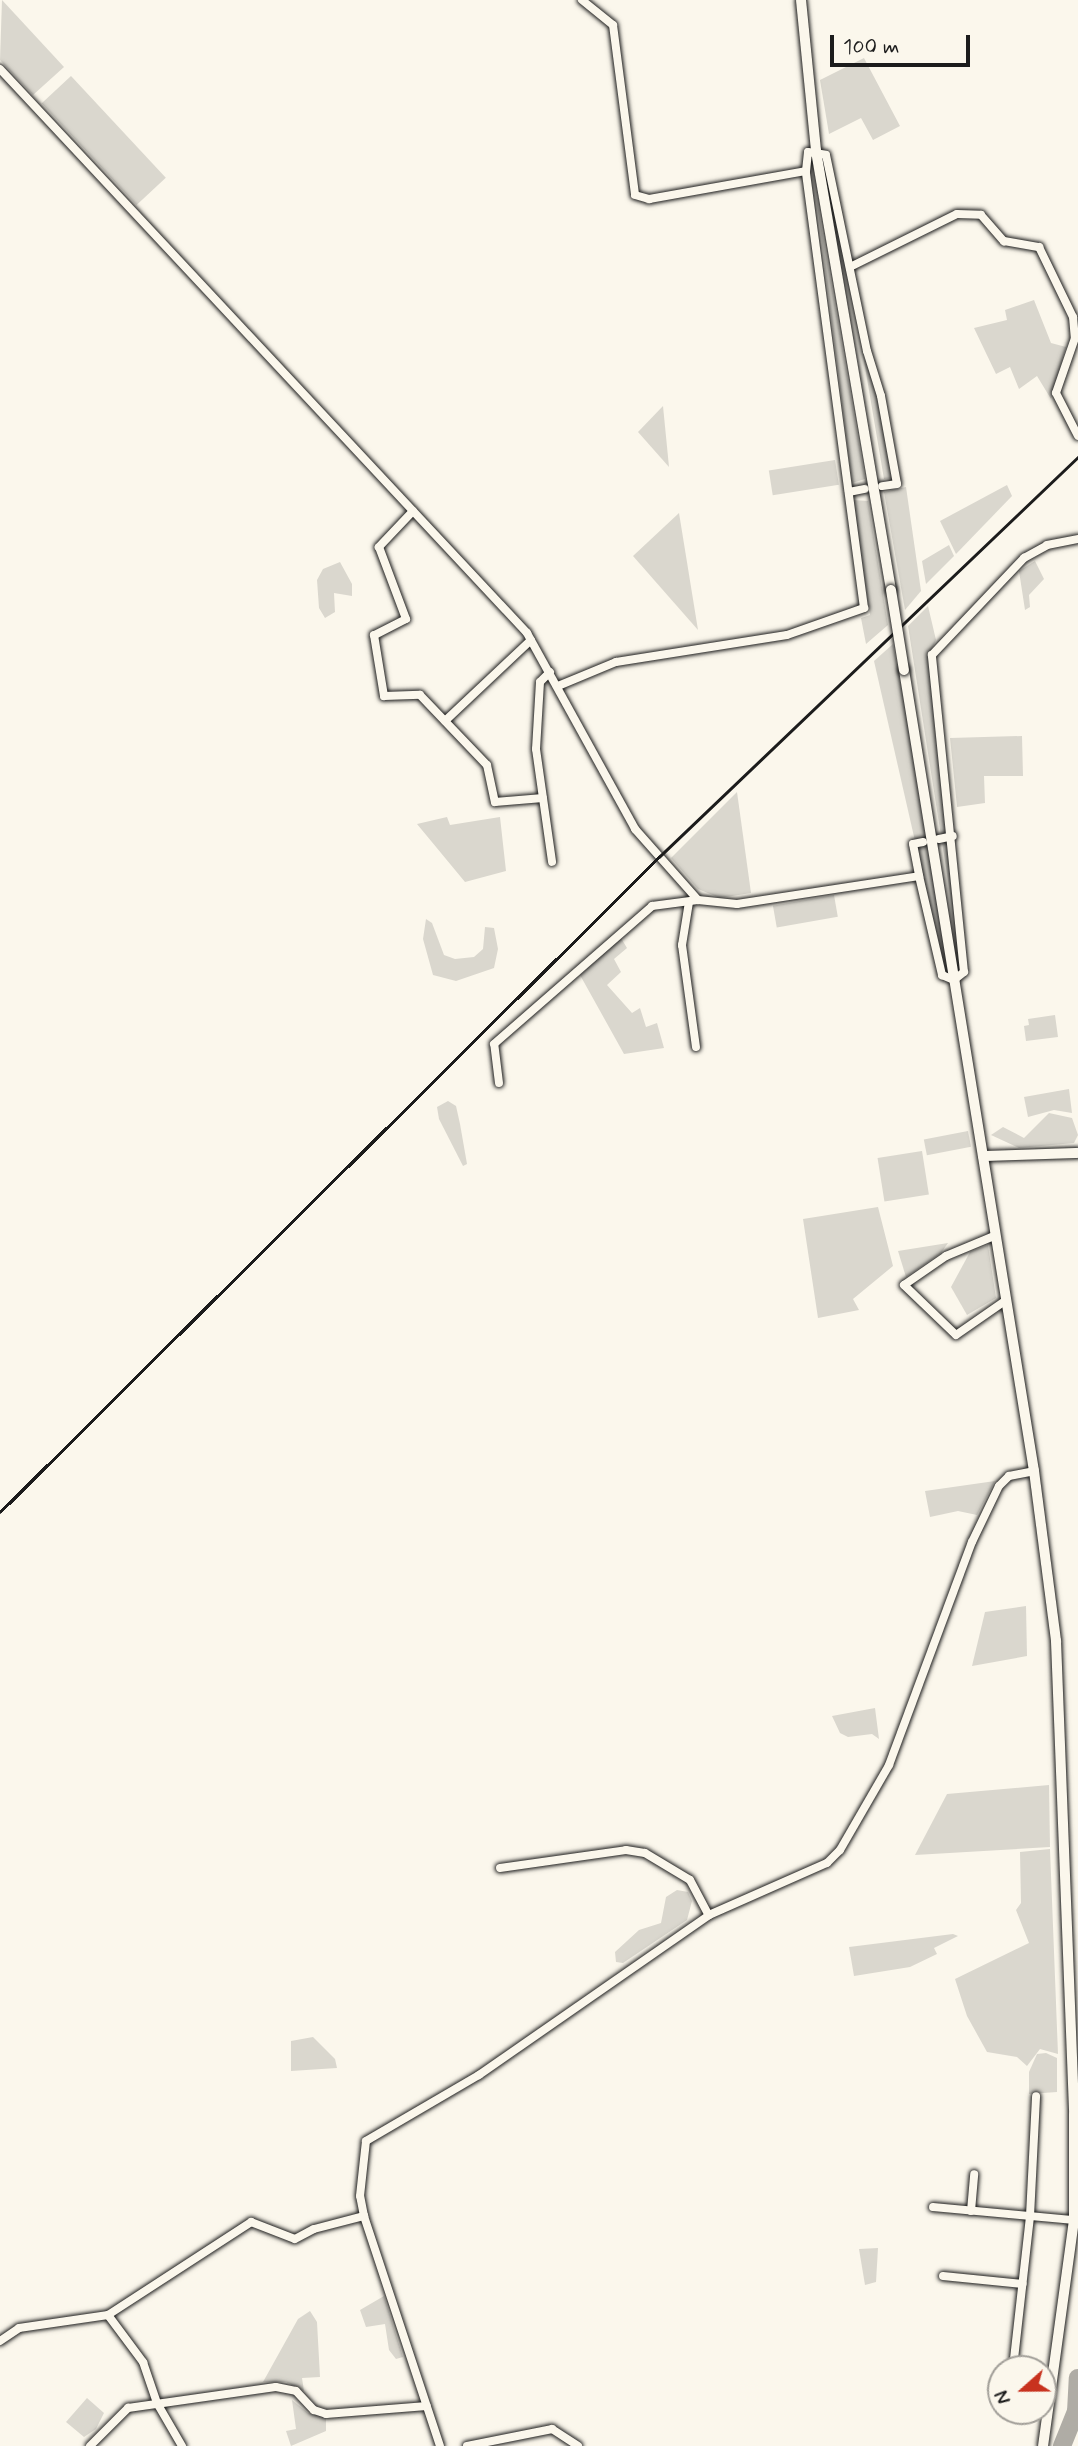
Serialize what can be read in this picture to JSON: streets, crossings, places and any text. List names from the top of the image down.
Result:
{
  "scale_bar": "100 m",
  "north": "left"
}
